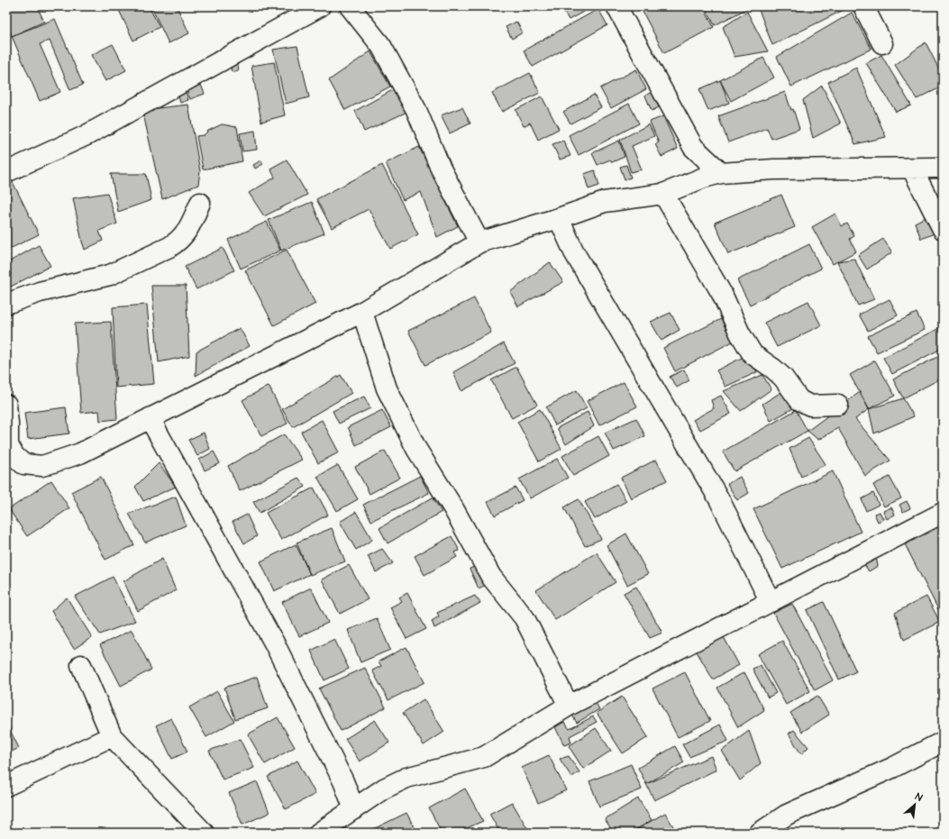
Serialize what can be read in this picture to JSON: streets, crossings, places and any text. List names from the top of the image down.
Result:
{
  "north": "top right"
}
